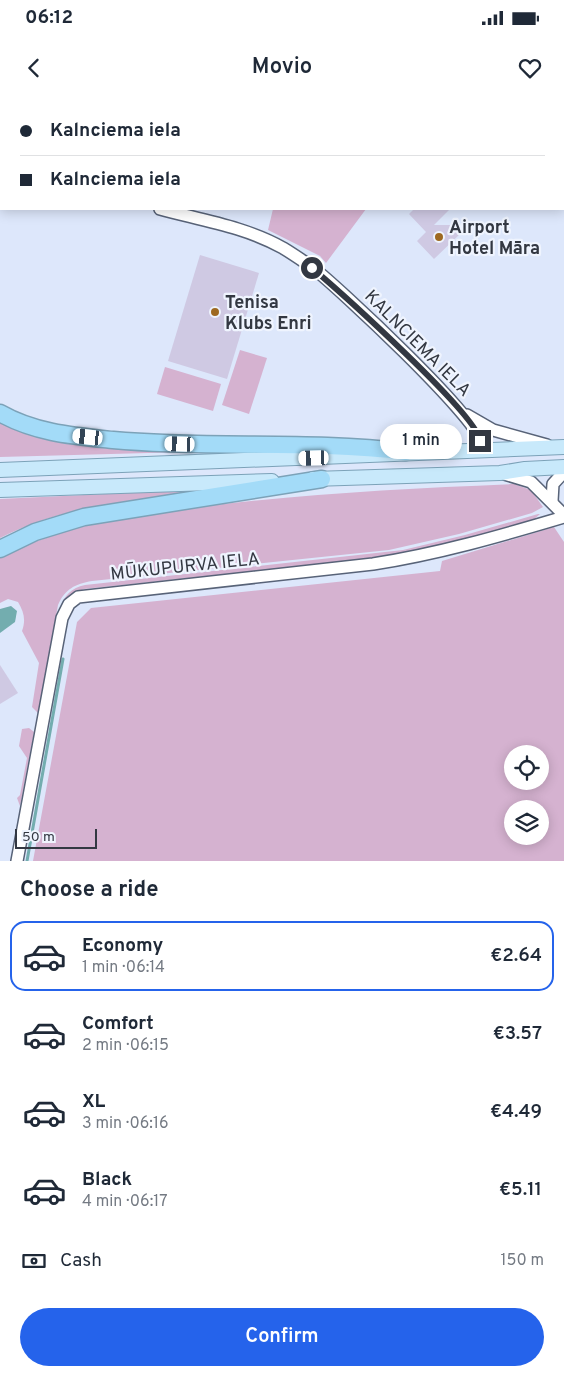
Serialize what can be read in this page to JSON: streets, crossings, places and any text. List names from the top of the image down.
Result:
{
  "streets": {
    "street": ["KALNCIEMA IELA", "MŪKUPURVA IELA"]
  },
  "places": ["Airport Hotel Māra", "Tenisa Klubs Enri"],
  "scale_bar": "50 m",
  "page": {
    "status": "06:12",
    "header": "Movio",
    "banner": ["Kalnciema iela", "Kalnciema iela"],
    "bubble": "1 min",
    "scale": "50 m",
    "heading": "Choose a ride",
    "list": [
      {
        "name": "Economy",
        "note": "1 min · 06:14",
        "value": "€2.64"
      },
      {
        "name": "Comfort",
        "note": "2 min · 06:15",
        "value": "€3.57"
      },
      {
        "name": "XL",
        "note": "3 min · 06:16",
        "value": "€4.49"
      },
      {
        "name": "Black",
        "note": "4 min · 06:17",
        "value": "€5.11"
      }
    ],
    "pay": ["Cash", "150 m"],
    "buttons": "Confirm"
  }
}
